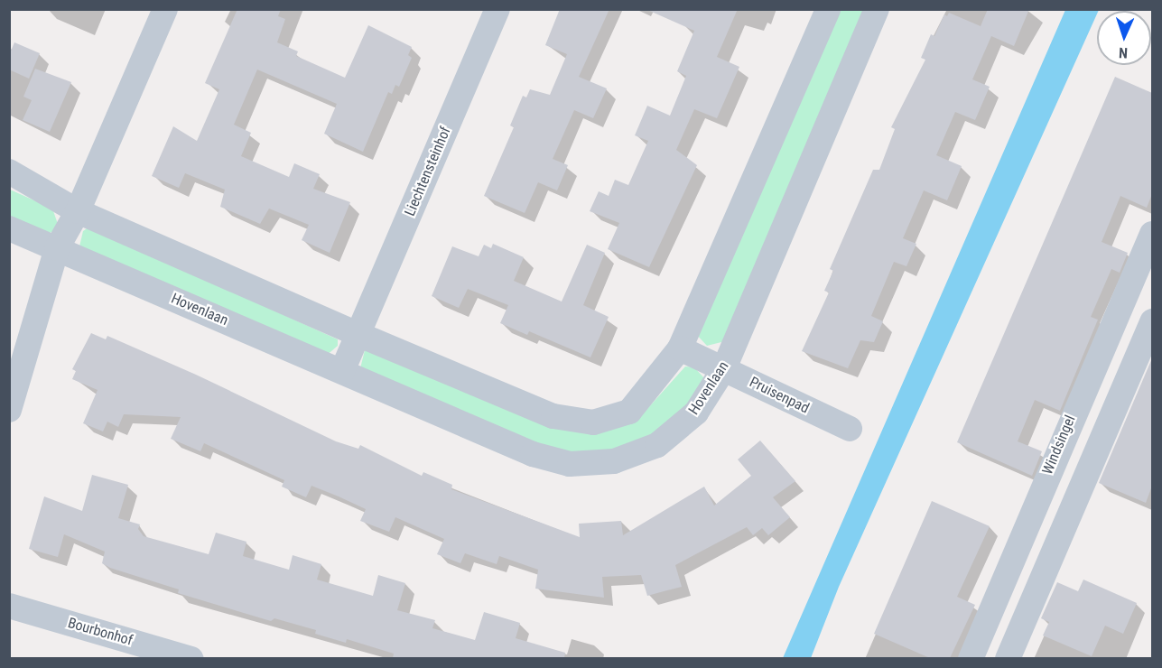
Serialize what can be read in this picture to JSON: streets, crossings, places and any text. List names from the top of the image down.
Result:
{
  "streets": {
    "street": [
      "Liechtensteinhof",
      "Hovenlaan",
      "Pruisenpad",
      "Windsingel",
      "Bourbonhof"
    ]
  },
  "crossings": [
    ["Hovenlaan", "Pruisenpad"]
  ],
  "north": "bottom"
}
